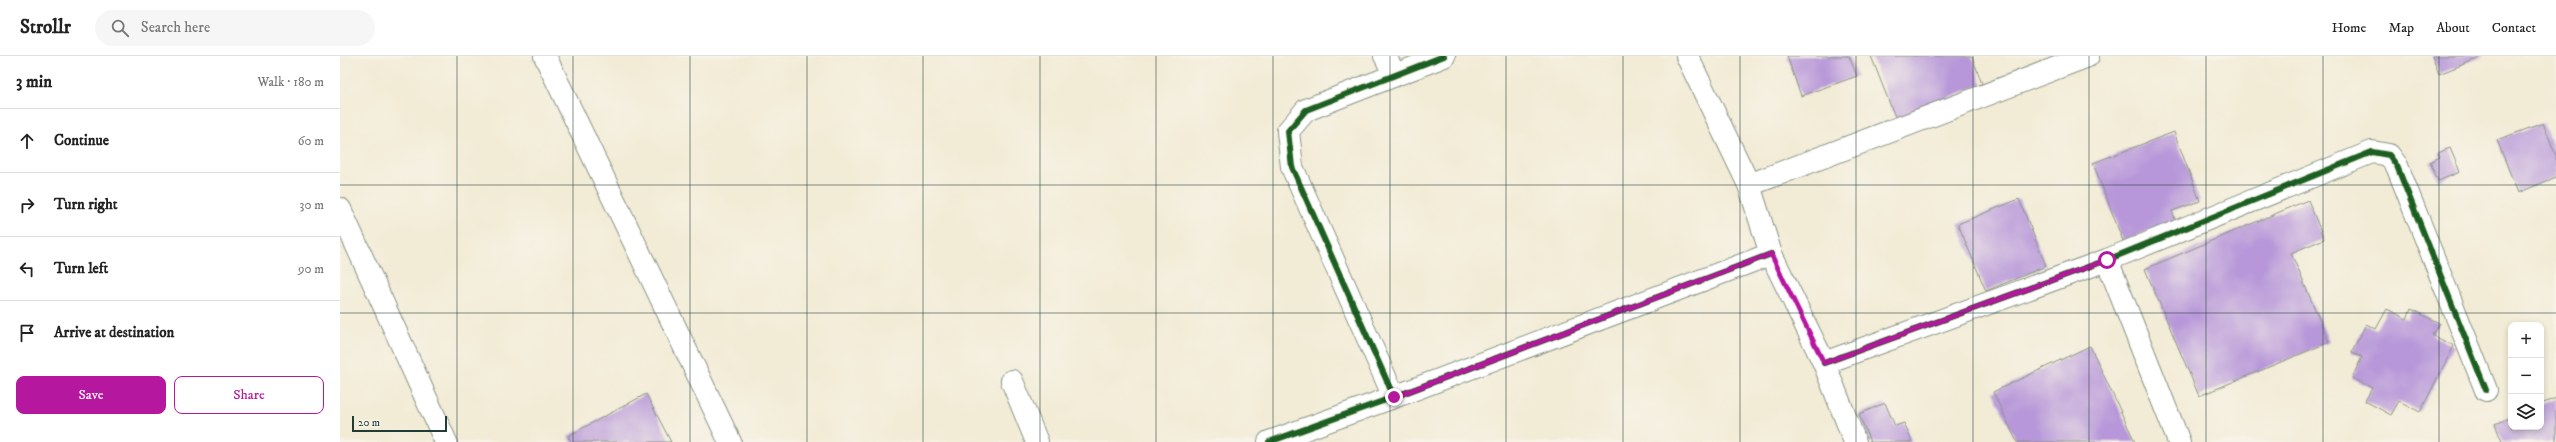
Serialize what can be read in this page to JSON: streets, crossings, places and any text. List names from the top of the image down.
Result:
{
  "scale_bar": "20 m",
  "page": {
    "header": "Strollr",
    "search": "Search here",
    "nav": [
      "Home",
      "Map",
      "About",
      "Contact"
    ],
    "heading": ["3 min", "Walk · 180 m"],
    "list": [
      ["Continue", "60 m"],
      ["Turn right", "30 m"],
      ["Turn left", "90 m"],
      "Arrive at destination"
    ],
    "map_buttons": ["+", "−"],
    "buttons": ["Save", "Share"],
    "scale": "20 m"
  }
}
